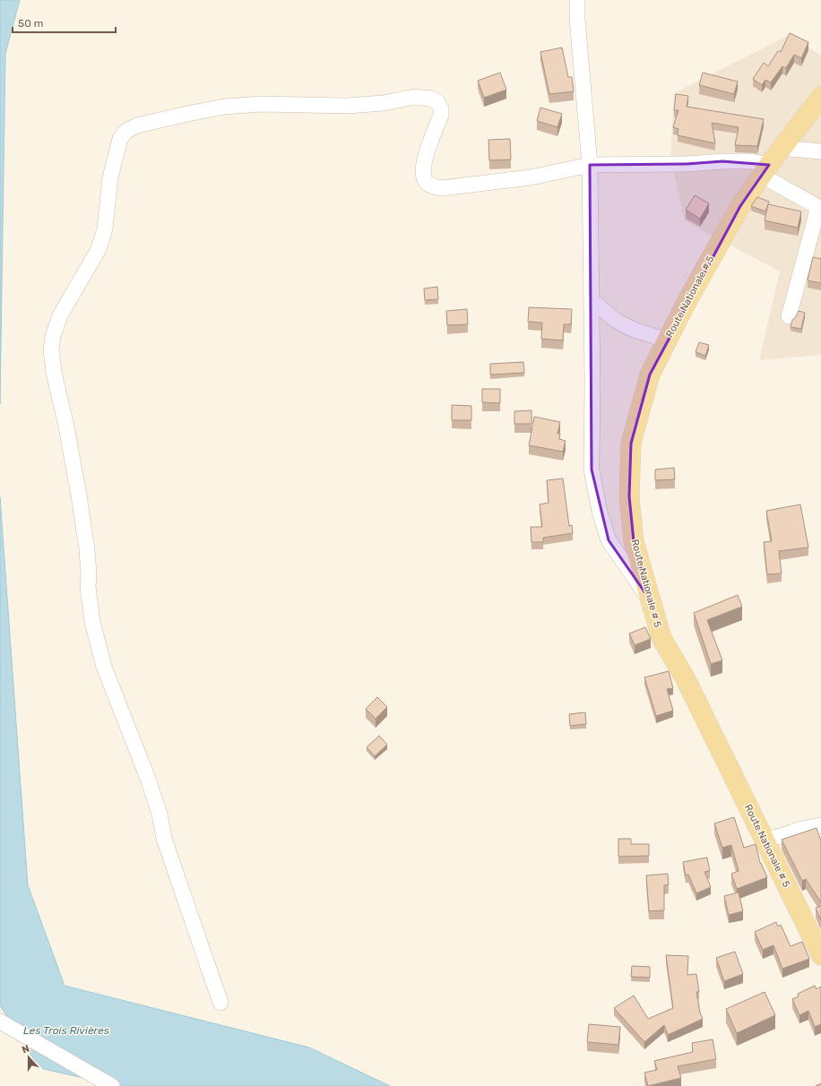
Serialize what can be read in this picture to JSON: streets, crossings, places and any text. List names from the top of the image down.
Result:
{
  "streets": {
    "main road": ["Route Nationale # 5"]
  },
  "water": ["Les Trois Rivières"],
  "scale_bar": "50 m",
  "north": "top"
}
